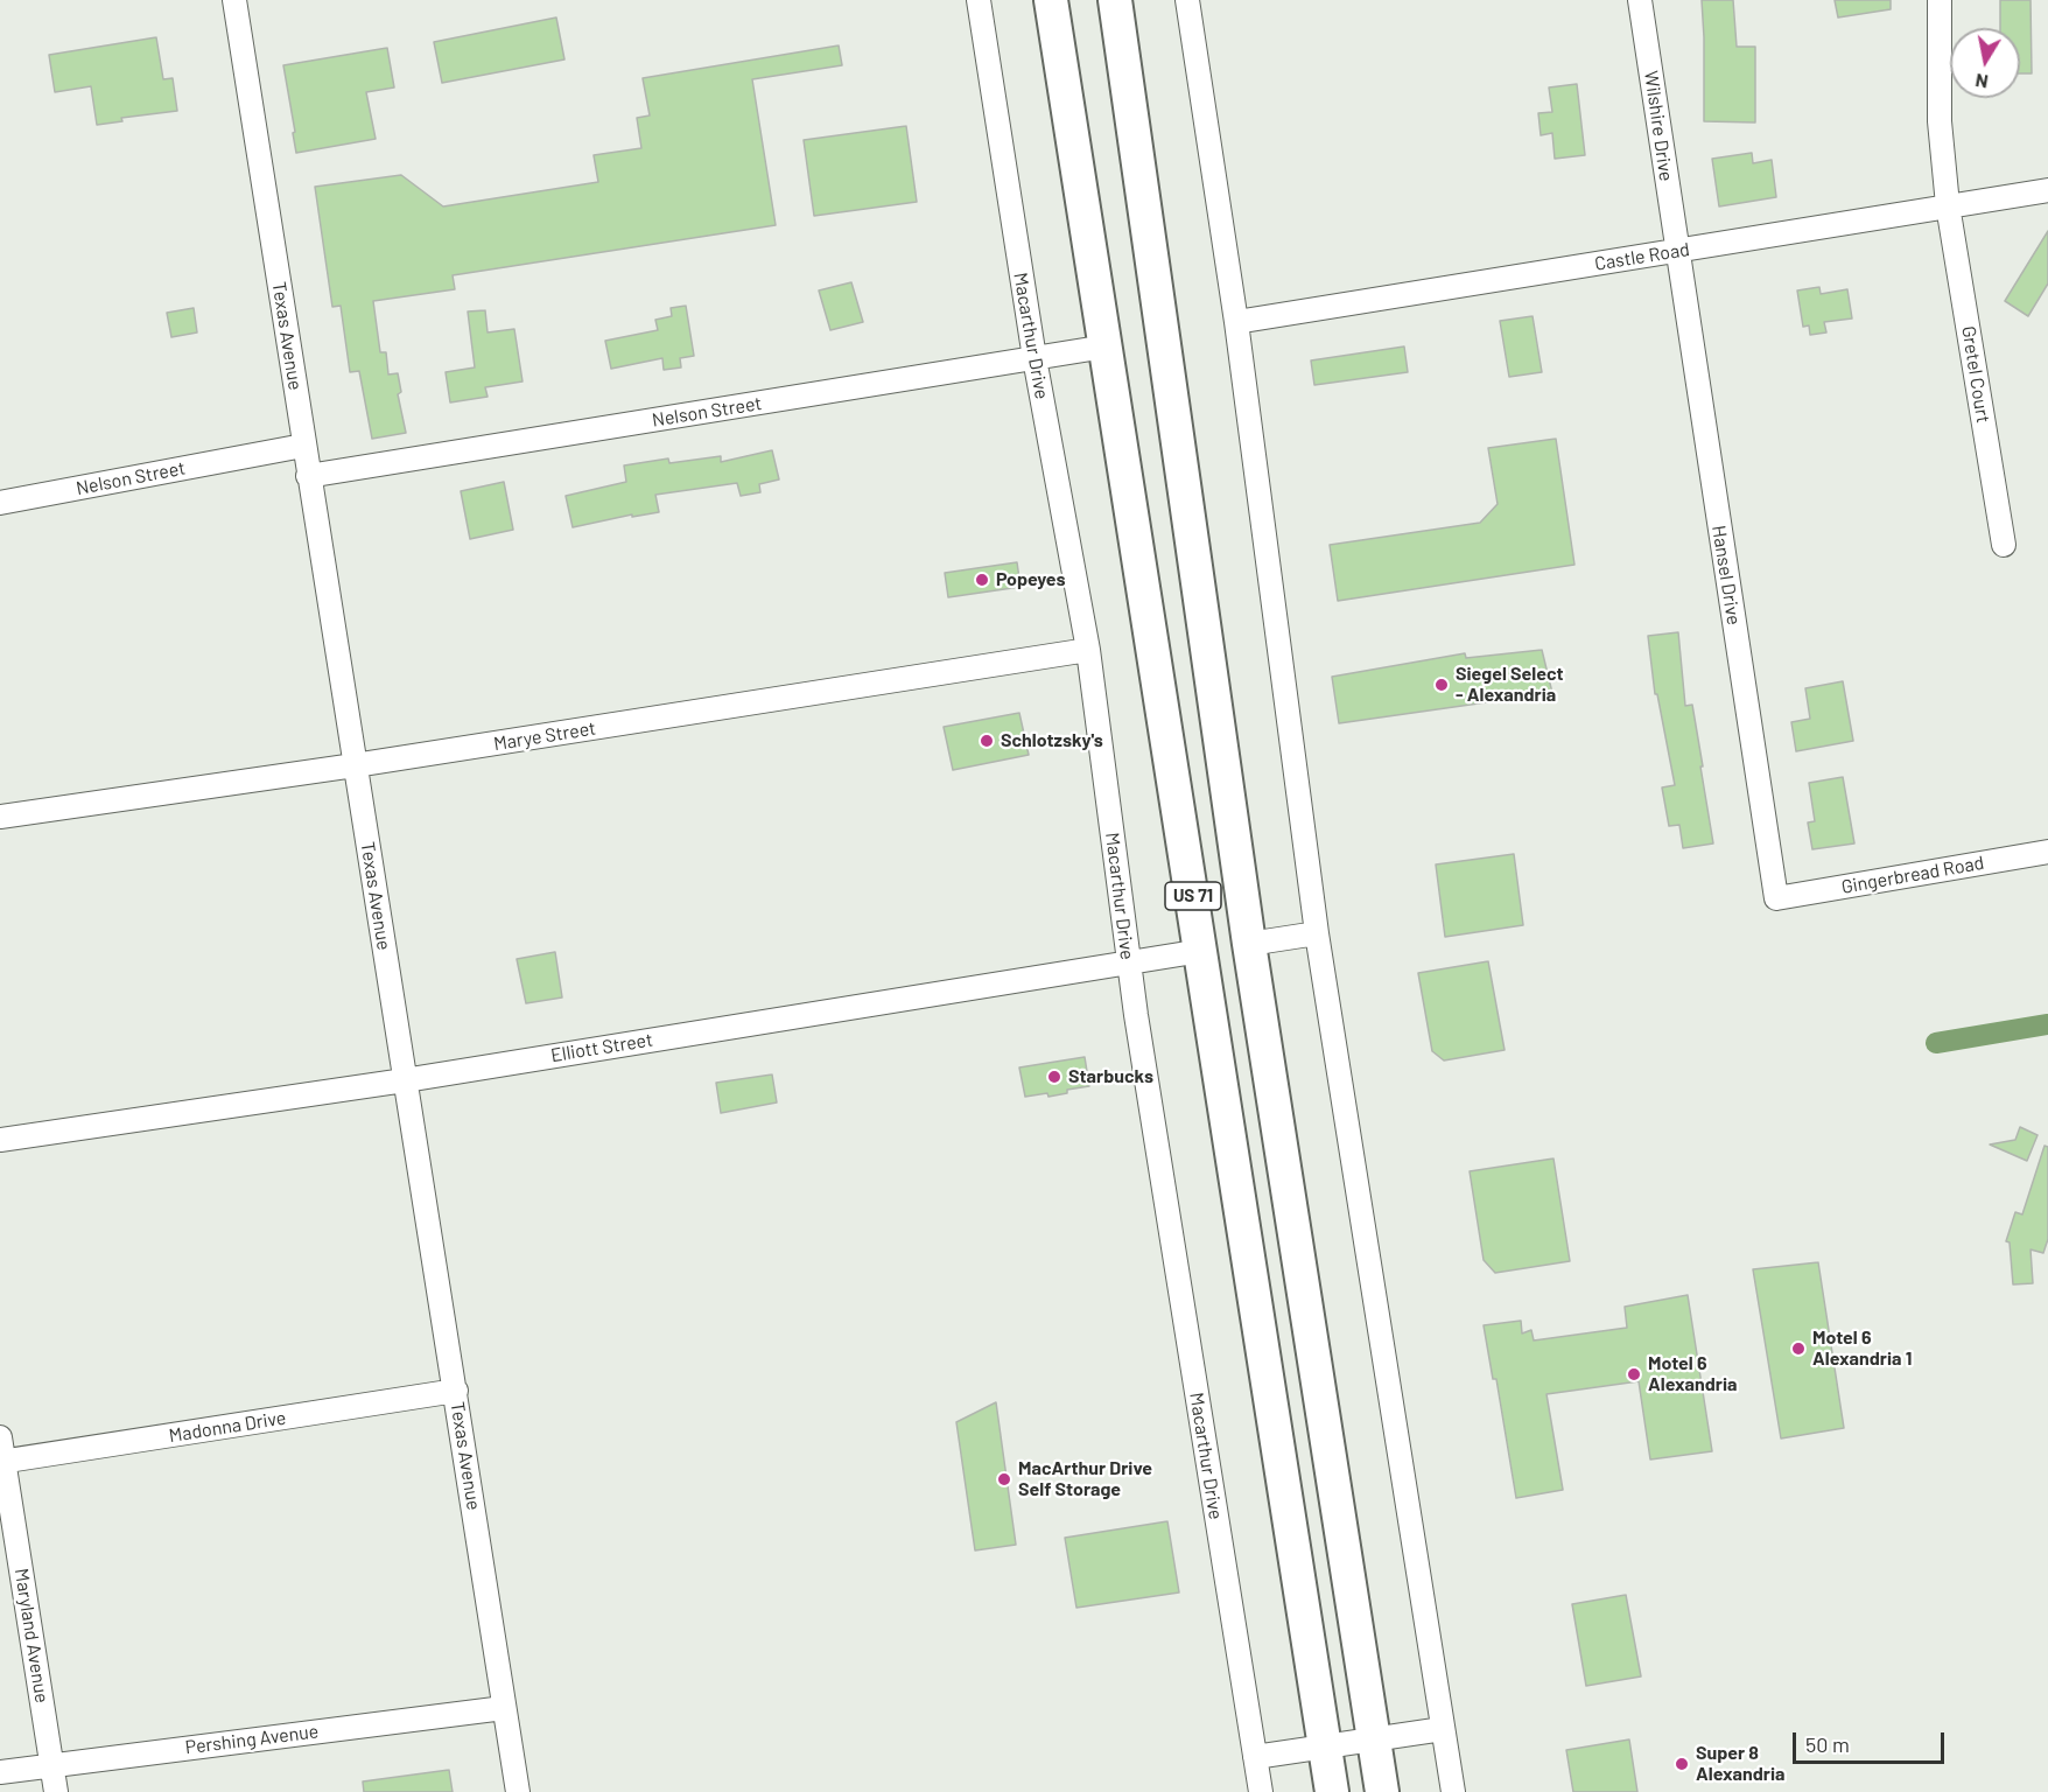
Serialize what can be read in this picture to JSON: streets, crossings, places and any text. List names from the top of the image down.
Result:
{
  "streets": {
    "highway": ["US 71"],
    "street": [
      "Wilshire Drive",
      "Castle Road",
      "Texas Avenue",
      "Macarthur Drive",
      "Gretel Court",
      "Nelson Street",
      "Hansel Drive",
      "Marye Street",
      "Gingerbread Road",
      "Elliott Street",
      "Madonna Drive",
      "Maryland Avenue",
      "Pershing Avenue"
    ]
  },
  "crossings": [
    ["Wilshire Drive", "Castle Road"],
    ["Wilshire Drive", "Hansel Drive"],
    ["Castle Road", "Gretel Court"],
    ["Castle Road", "Hansel Drive"],
    ["Texas Avenue", "Nelson Street"],
    ["Texas Avenue", "Marye Street"],
    ["Texas Avenue", "Elliott Street"],
    ["Texas Avenue", "Madonna Drive"],
    ["Texas Avenue", "Pershing Avenue"],
    ["Macarthur Drive", "Nelson Street"],
    ["Macarthur Drive", "Marye Street"],
    ["Macarthur Drive", "Elliott Street"],
    ["Nelson Street", "US 71"],
    ["Hansel Drive", "Gingerbread Road"],
    ["US 71", "Elliott Street"],
    ["Madonna Drive", "Maryland Avenue"],
    ["Maryland Avenue", "Pershing Avenue"]
  ],
  "places": [
    "Popeyes",
    "Siegel Select - Alexandria",
    "Schlotzsky's",
    "Starbucks",
    "Motel 6 Alexandria 1",
    "Motel 6 Alexandria",
    "MacArthur Drive Self Storage",
    "Super 8 Alexandria"
  ],
  "scale_bar": "50 m",
  "north": "bottom"
}
